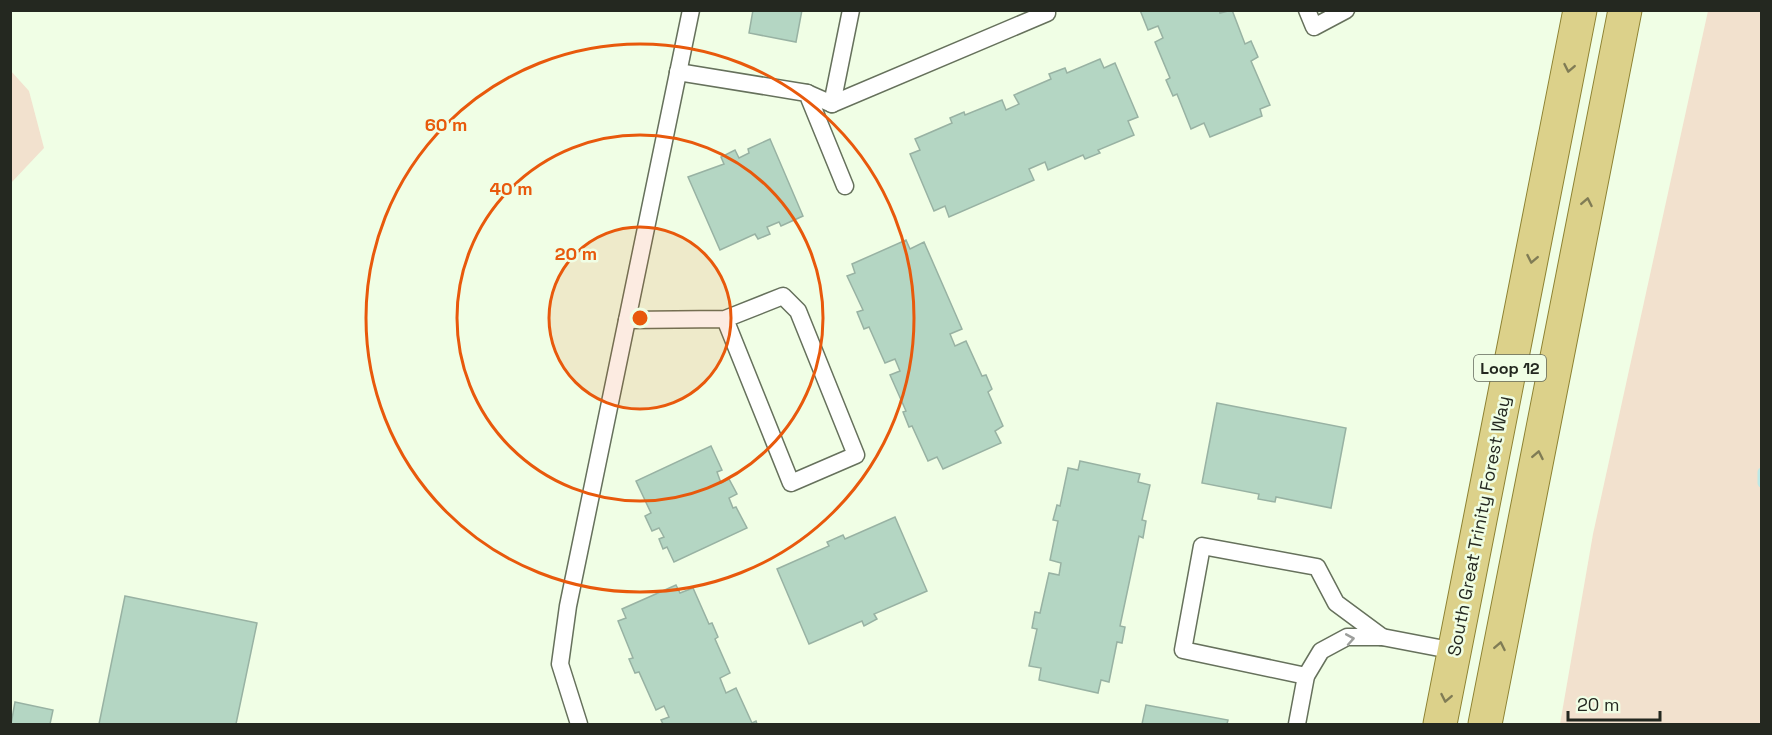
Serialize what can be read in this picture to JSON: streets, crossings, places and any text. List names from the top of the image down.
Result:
{
  "streets": {
    "main road": ["Loop 12", "South Great Trinity Forest Way"]
  },
  "scale_bar": "20 m",
  "rings": ["60 m", "40 m", "20 m"]
}
